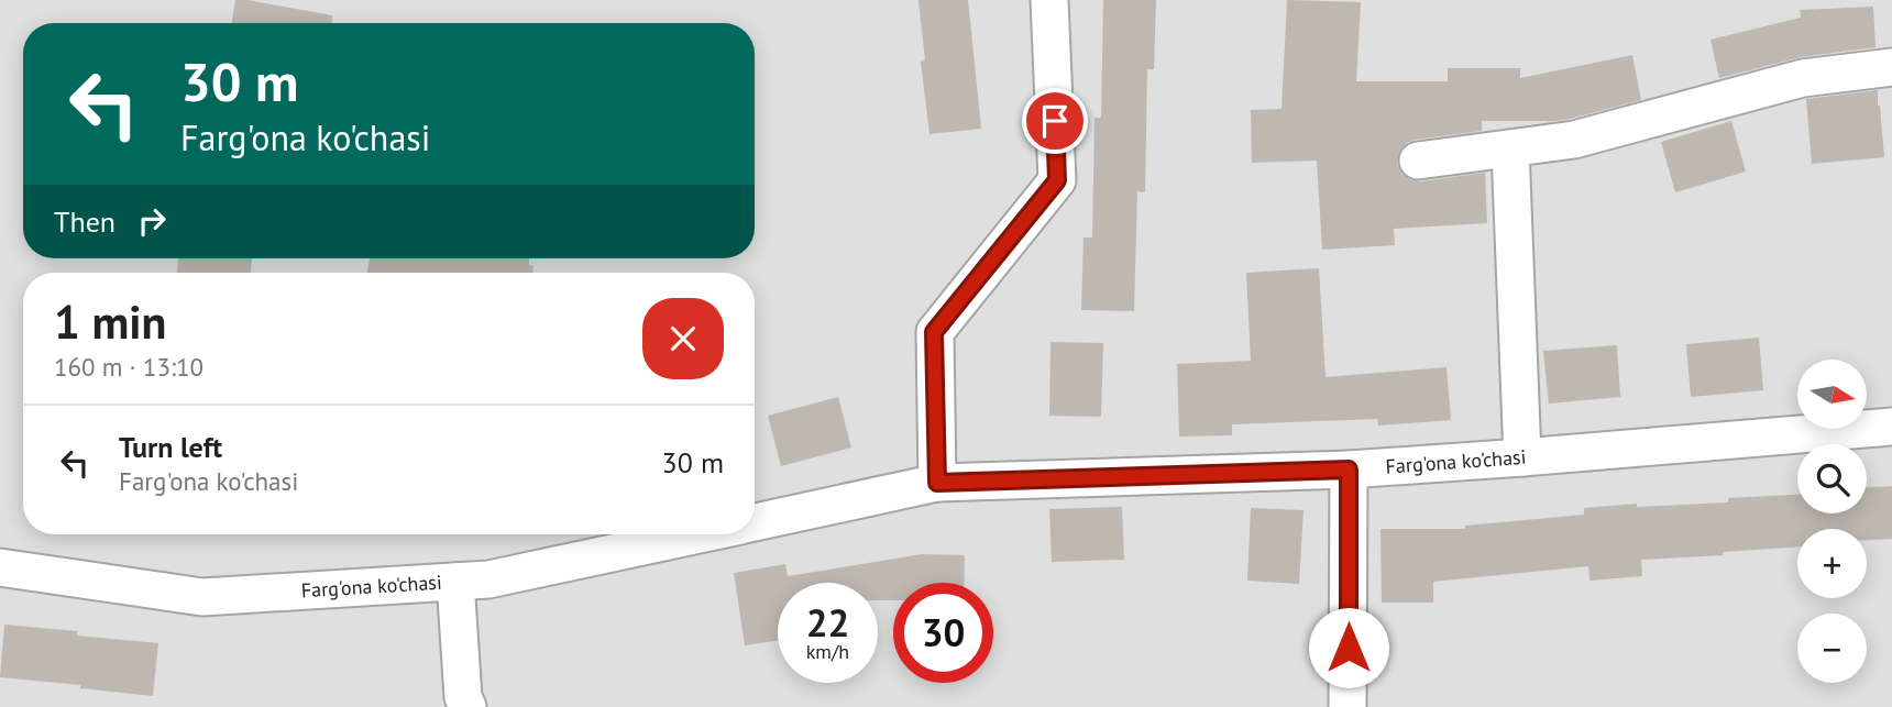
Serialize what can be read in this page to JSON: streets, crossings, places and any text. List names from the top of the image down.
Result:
{
  "streets": {
    "street": ["Farg'ona ko'chasi"]
  },
  "north": "right",
  "page": {
    "turn": ["30 m", "Farg'ona ko'chasi"],
    "then": "Then",
    "heading": ["1 min", "160 m · 13:10"],
    "map_buttons": ["+", "−"],
    "list": [
      {
        "name": "Turn left",
        "note": "Farg'ona ko'chasi",
        "value": "30 m"
      }
    ],
    "speed": "22 km/h",
    "limit": "30"
  }
}
